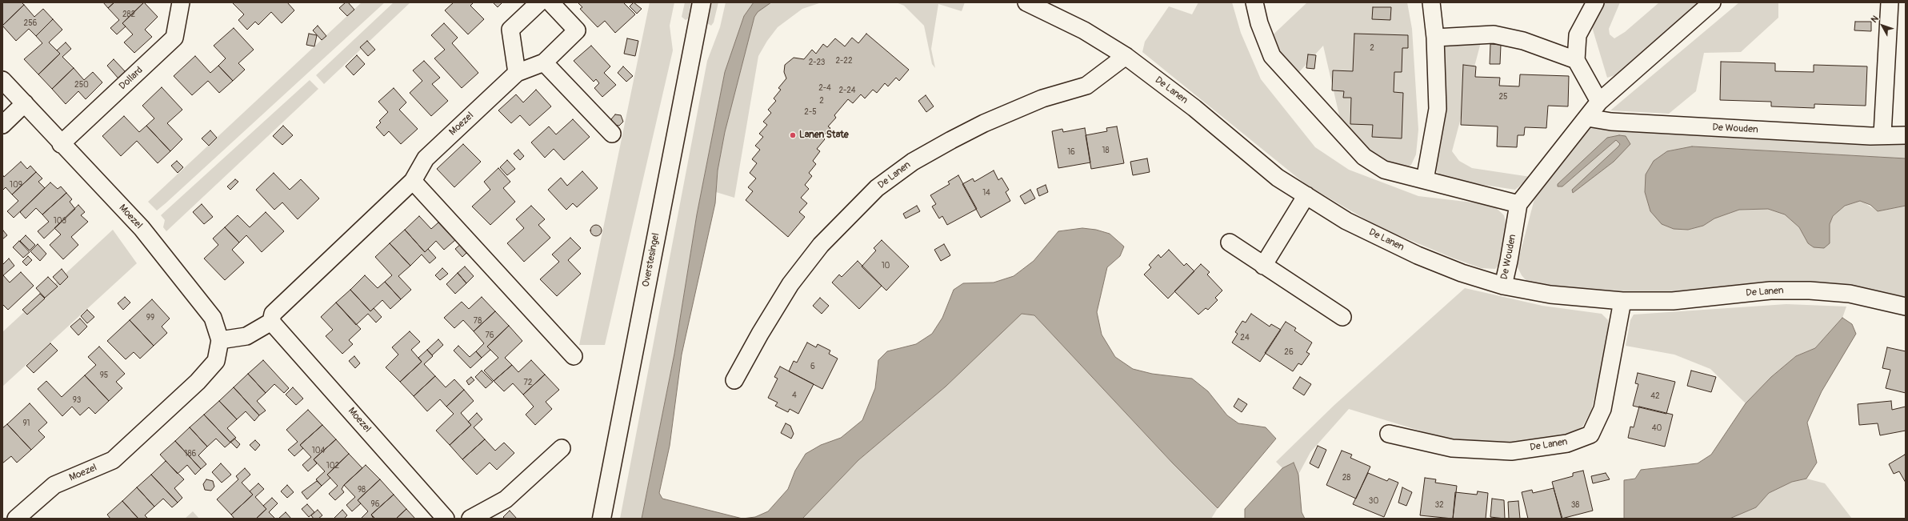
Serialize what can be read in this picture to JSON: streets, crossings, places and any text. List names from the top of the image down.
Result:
{
  "streets": {
    "street": [
      "Dollard",
      "De Lanen",
      "Moezel",
      "De Wouden",
      "Overstesingel"
    ]
  },
  "crossings": [
    ["Dollard", "Moezel"],
    ["De Lanen", "De Wouden"]
  ],
  "places": ["Lanen State"],
  "house_numbers": [
    "282",
    "256",
    "2",
    "2-22",
    "2-23",
    "250",
    "2-4",
    "2-24",
    "25",
    "2",
    "2-5",
    "18",
    "16",
    "109",
    "14",
    "103",
    "10",
    "99",
    "78",
    "76",
    "24",
    "26",
    "6",
    "95",
    "72",
    "4",
    "42",
    "93",
    "91",
    "40",
    "104",
    "186",
    "102",
    "28",
    "98",
    "30",
    "96",
    "32",
    "38"
  ],
  "north": "top left"
}
